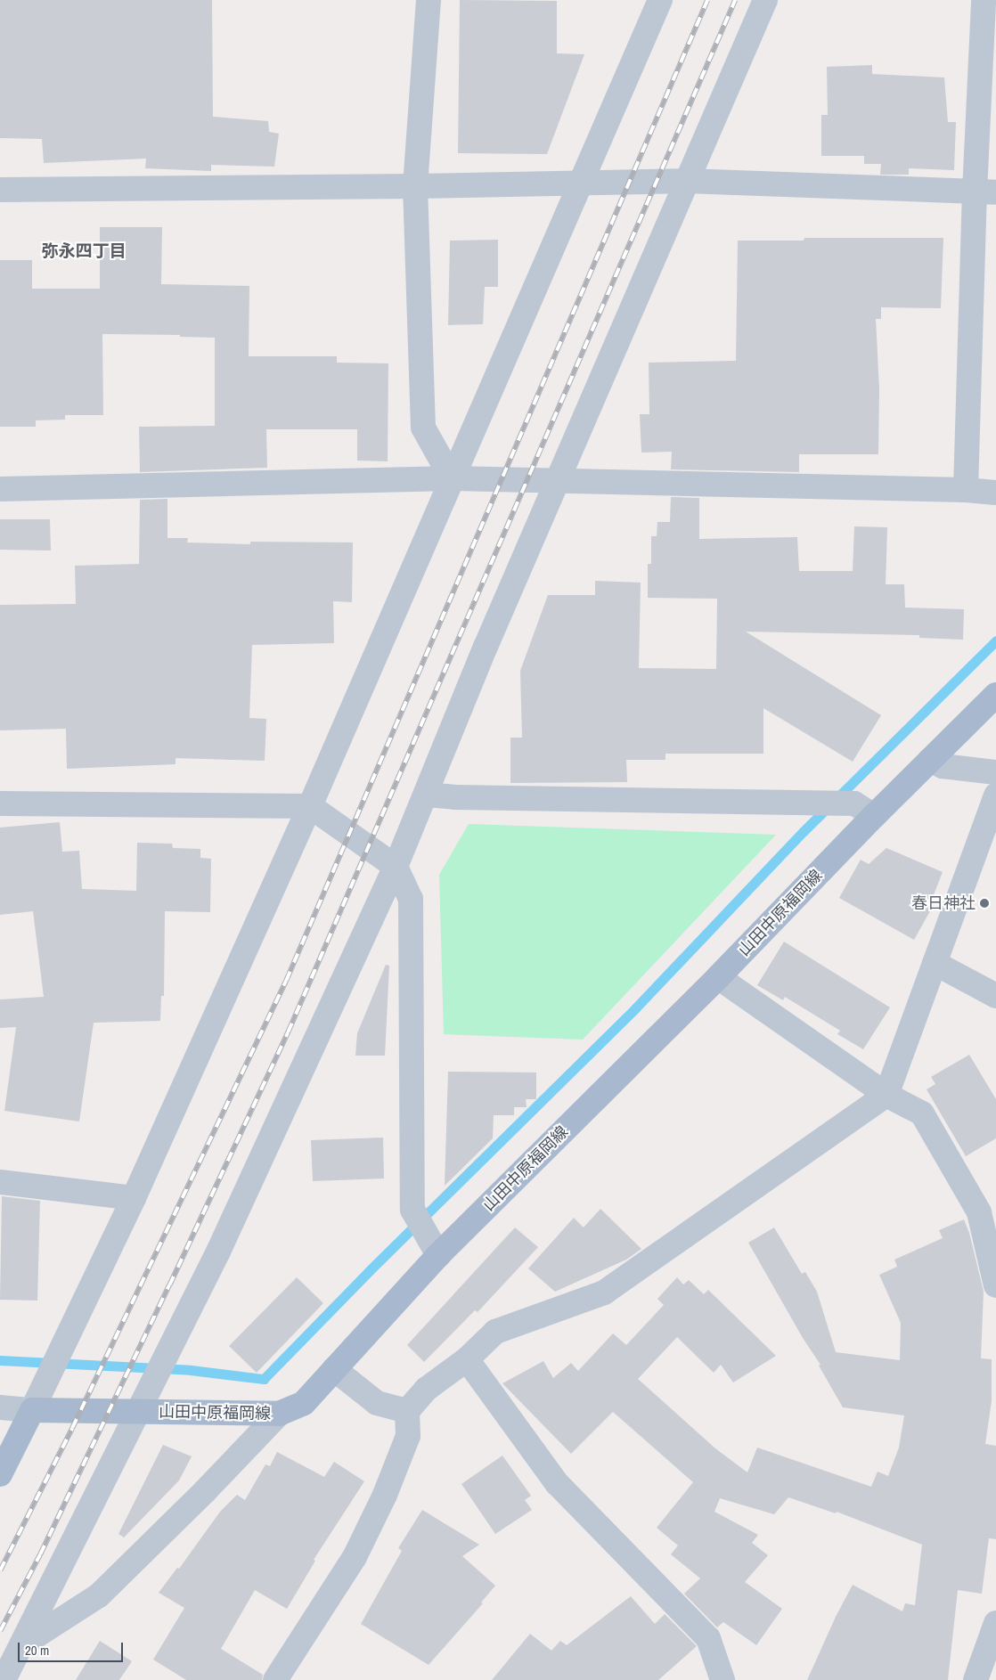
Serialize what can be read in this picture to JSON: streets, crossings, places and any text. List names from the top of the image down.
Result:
{
  "streets": {
    "main road": ["山田中原福岡線"]
  },
  "districts": ["弥永四丁目"],
  "places": ["春日神社"],
  "scale_bar": "20 m"
}
